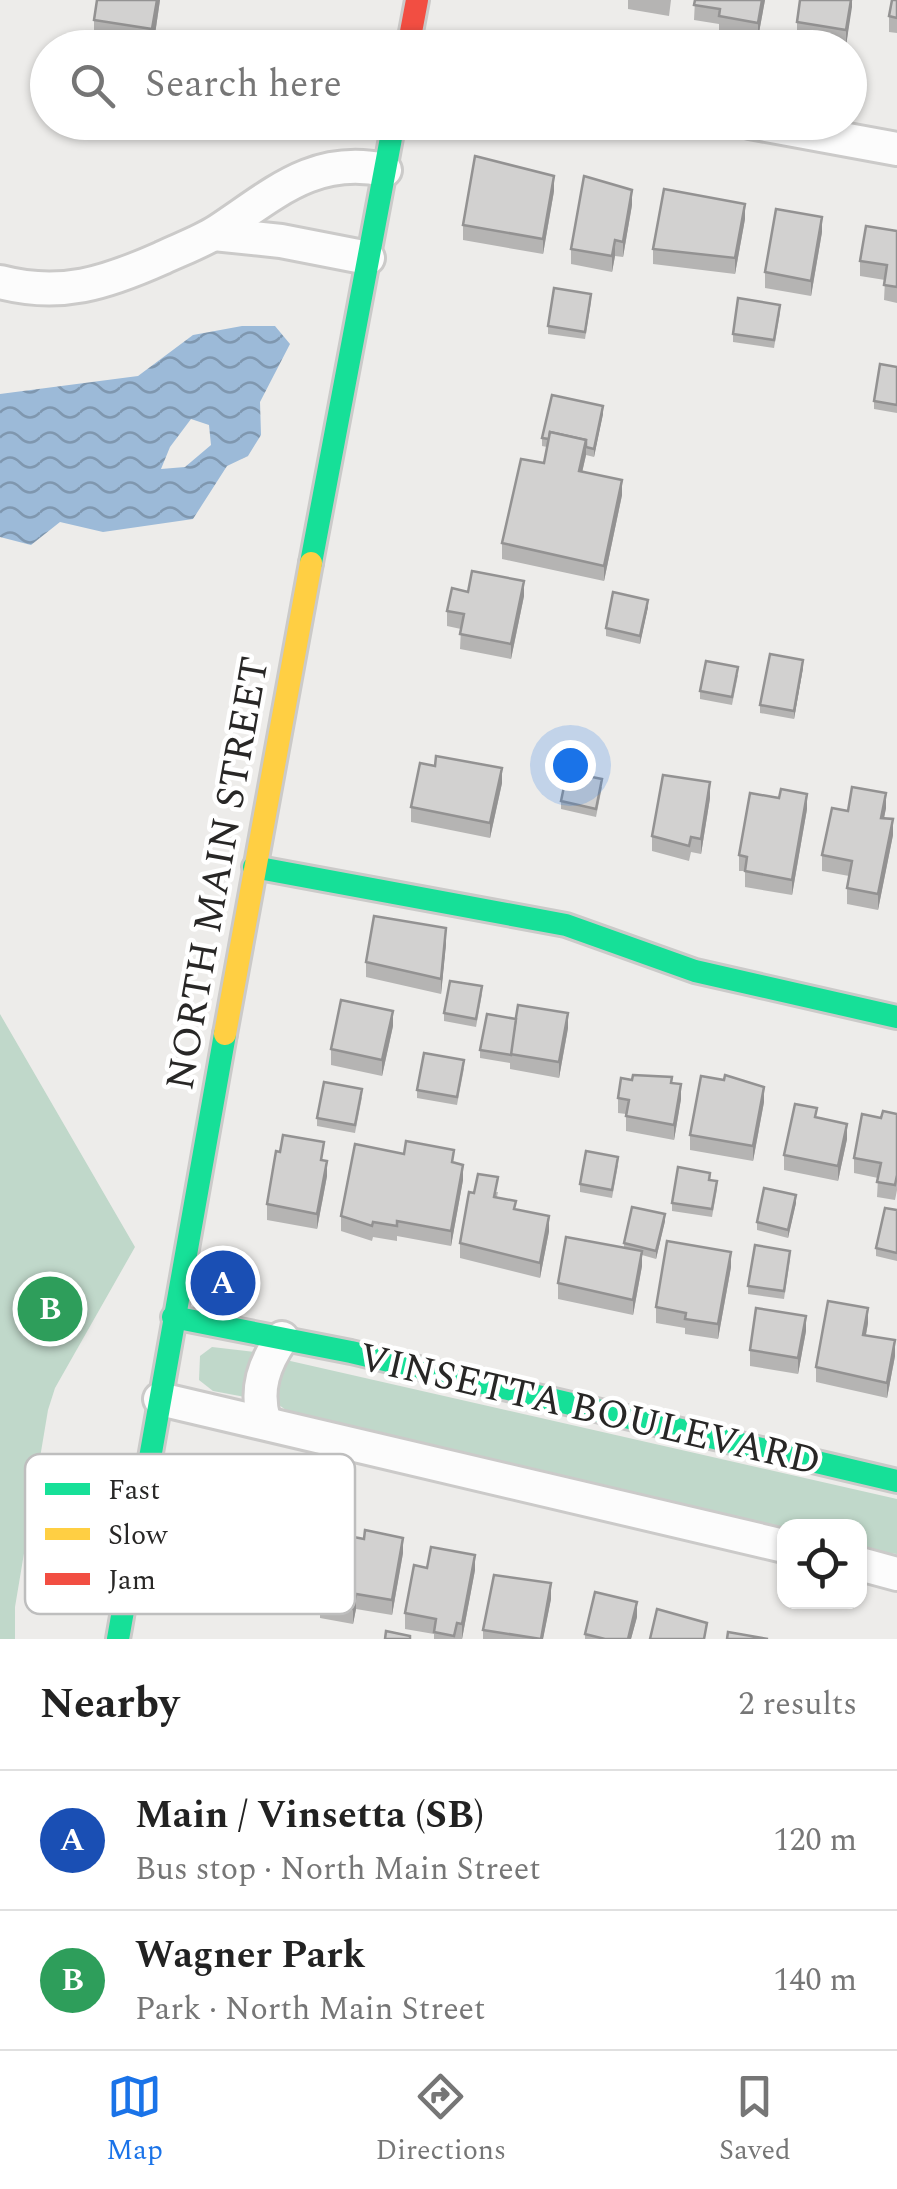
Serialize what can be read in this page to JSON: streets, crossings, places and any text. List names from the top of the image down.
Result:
{
  "streets": {
    "main road": ["NORTH MAIN STREET", "VINSETTA BOULEVARD"]
  },
  "crossings": [
    ["NORTH MAIN STREET", "VINSETTA BOULEVARD"]
  ],
  "legend": ["Fast", "Slow", "Jam"],
  "page": {
    "search": "Search here",
    "pins": ["A", "B"],
    "heading": ["Nearby", "2 results"],
    "list": [
      {
        "mark": "A",
        "name": "Main / Vinsetta (SB)",
        "note": "Bus stop · North Main Street",
        "value": "120 m"
      },
      {
        "mark": "B",
        "name": "Wagner Park",
        "note": "Park · North Main Street",
        "value": "140 m"
      }
    ],
    "nav": ["Map", "Directions", "Saved"]
  }
}
